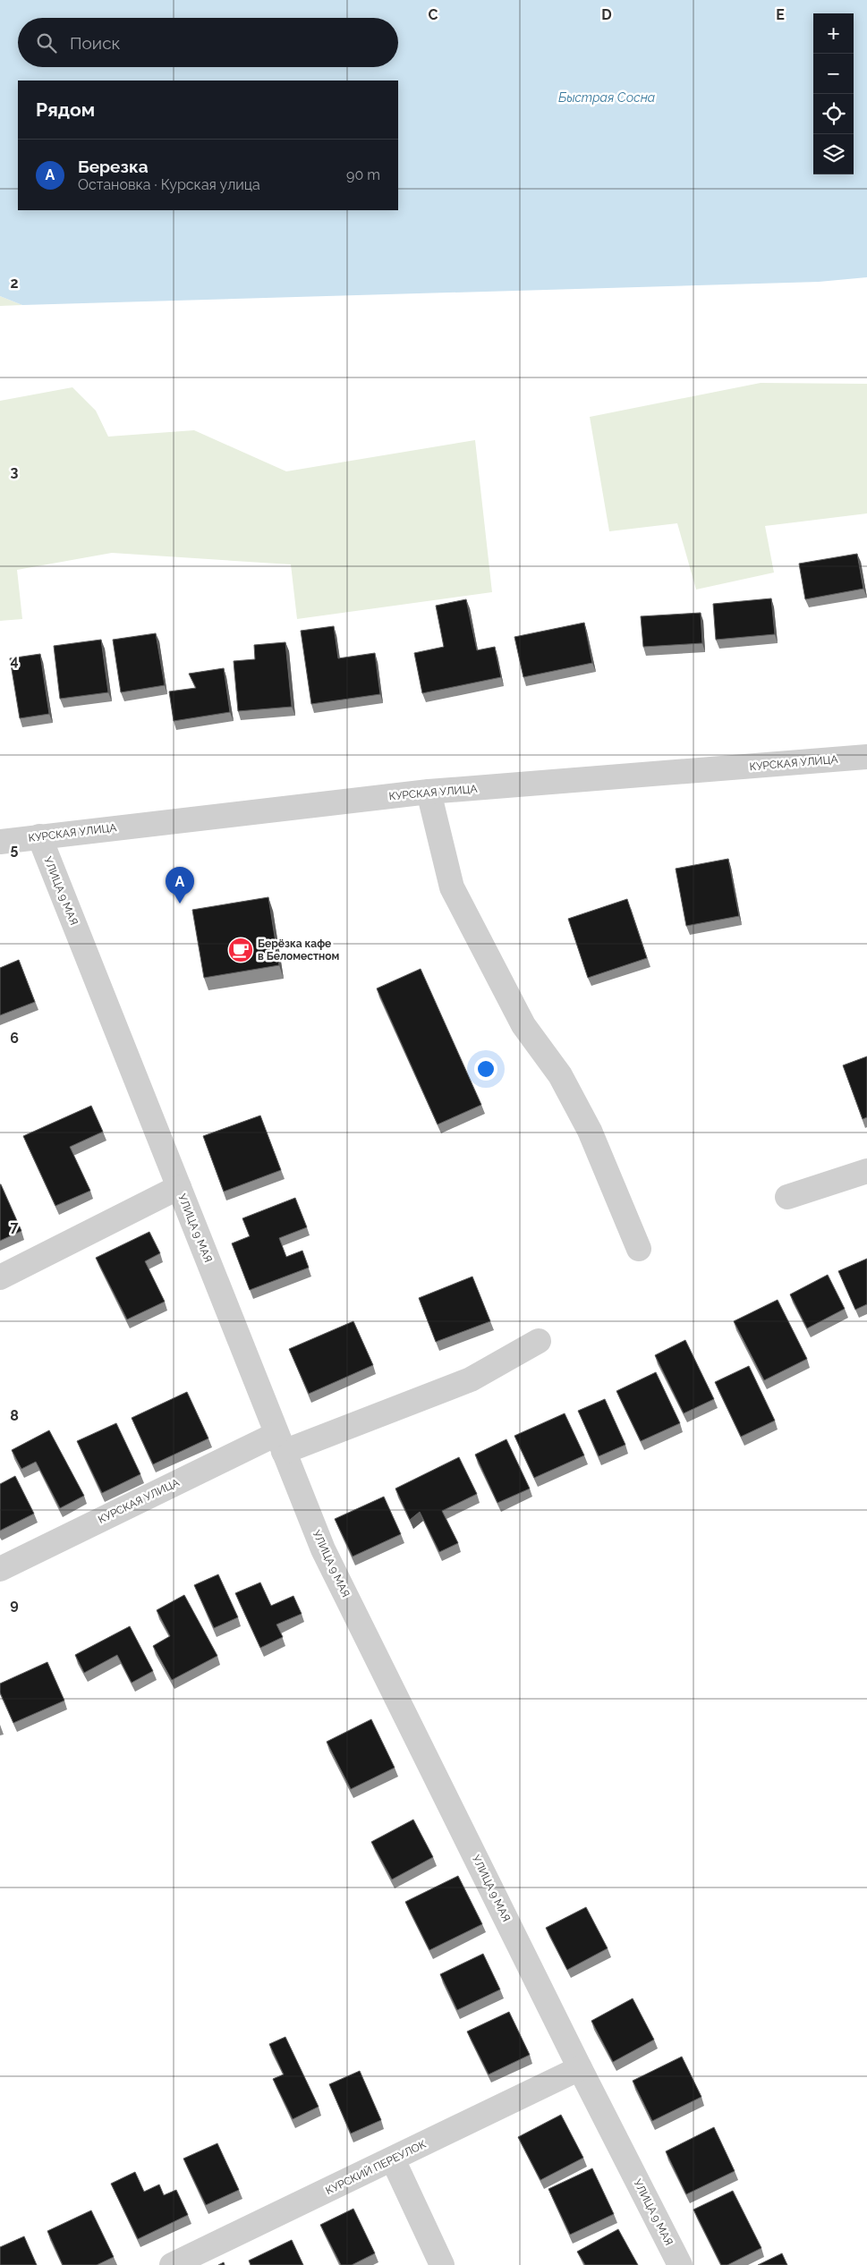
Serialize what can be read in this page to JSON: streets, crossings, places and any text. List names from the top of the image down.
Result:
{
  "streets": {
    "street": ["КУРСКАЯ УЛИЦА", "УЛИЦА 9 МАЯ", "КУРСКИЙ ПЕРЕУЛОК"]
  },
  "crossings": [
    ["КУРСКАЯ УЛИЦА", "УЛИЦА 9 МАЯ"],
    ["УЛИЦА 9 МАЯ", "КУРСКИЙ ПЕРЕУЛОК"]
  ],
  "water": ["Быстрая Сосна"],
  "places": {
    "cafe": ["Берёзка кафе в Беломестном"]
  },
  "page": {
    "map_buttons": ["+", "−"],
    "search": "Поиск",
    "heading": "Рядом",
    "list": [
      {
        "mark": "A",
        "name": "Березка",
        "note": "Остановка · Курская улица",
        "value": "90 m"
      }
    ],
    "pins": "A"
  },
  "grid": {
    "columns": ["C", "D", "E"],
    "rows": [
      "2",
      "3",
      "4",
      "5",
      "6",
      "7",
      "8",
      "9"
    ]
  }
}
